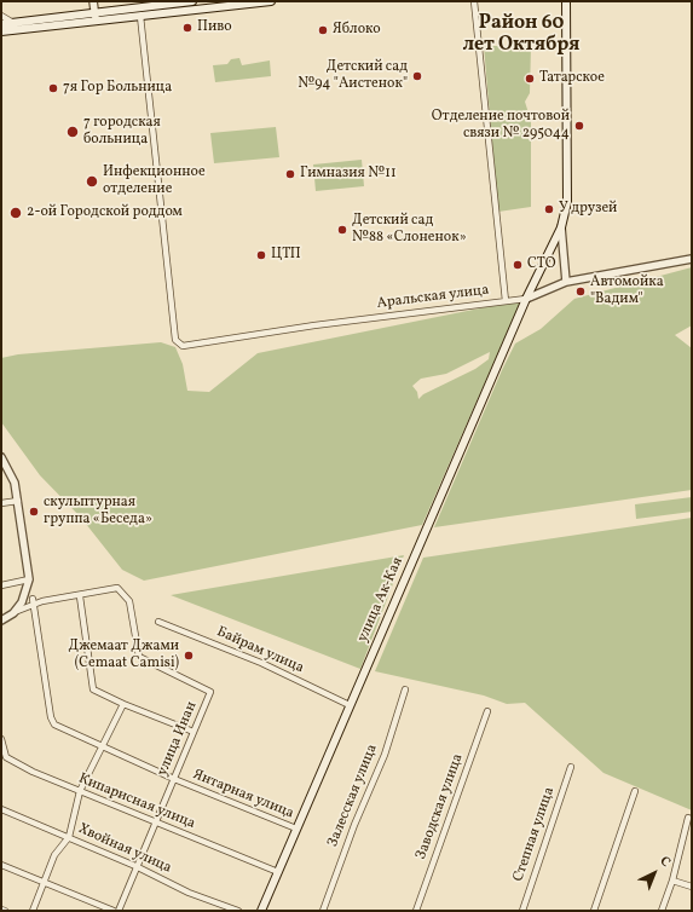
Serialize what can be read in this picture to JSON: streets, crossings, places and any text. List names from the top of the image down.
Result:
{
  "streets": {
    "main road": ["улица Ак-Кая"],
    "street": [
      "Аральская улица",
      "Байрам улица",
      "улица Инан",
      "Янтарная улица",
      "Залесская улица",
      "Кипарисная улица",
      "Заводская улица",
      "Степная улица",
      "Хвойная улица"
    ]
  },
  "crossings": [
    ["Аральская улица", "улица Ак-Кая"],
    ["улица Ак-Кая", "Байрам улица"],
    ["улица Ак-Кая", "Янтарная улица"],
    ["улица Ак-Кая", "Кипарисная улица"],
    ["улица Инан", "Янтарная улица"],
    ["улица Инан", "Кипарисная улица"],
    ["улица Инан", "Хвойная улица"]
  ],
  "districts": ["Район 60 лет Октября"],
  "places": [
    "Пиво",
    "Яблоко",
    "Детский сад №94 \"Аистенок\"",
    "Татарское",
    "7я Гор Больница",
    "Отделение почтовой связи № 295044",
    "7 городская больница",
    "Гимназия №11",
    "Инфекционное отделение",
    "У друзей",
    "2-ой Городской роддом",
    "Детский сад №88 «Слоненок»",
    "ЦТП",
    "СТО",
    "Автомойка \"Вадим\"",
    "скульптурная группа «Беседа»",
    "Джемаат Джами (Cemaat Camisi)"
  ],
  "north": "top right"
}
